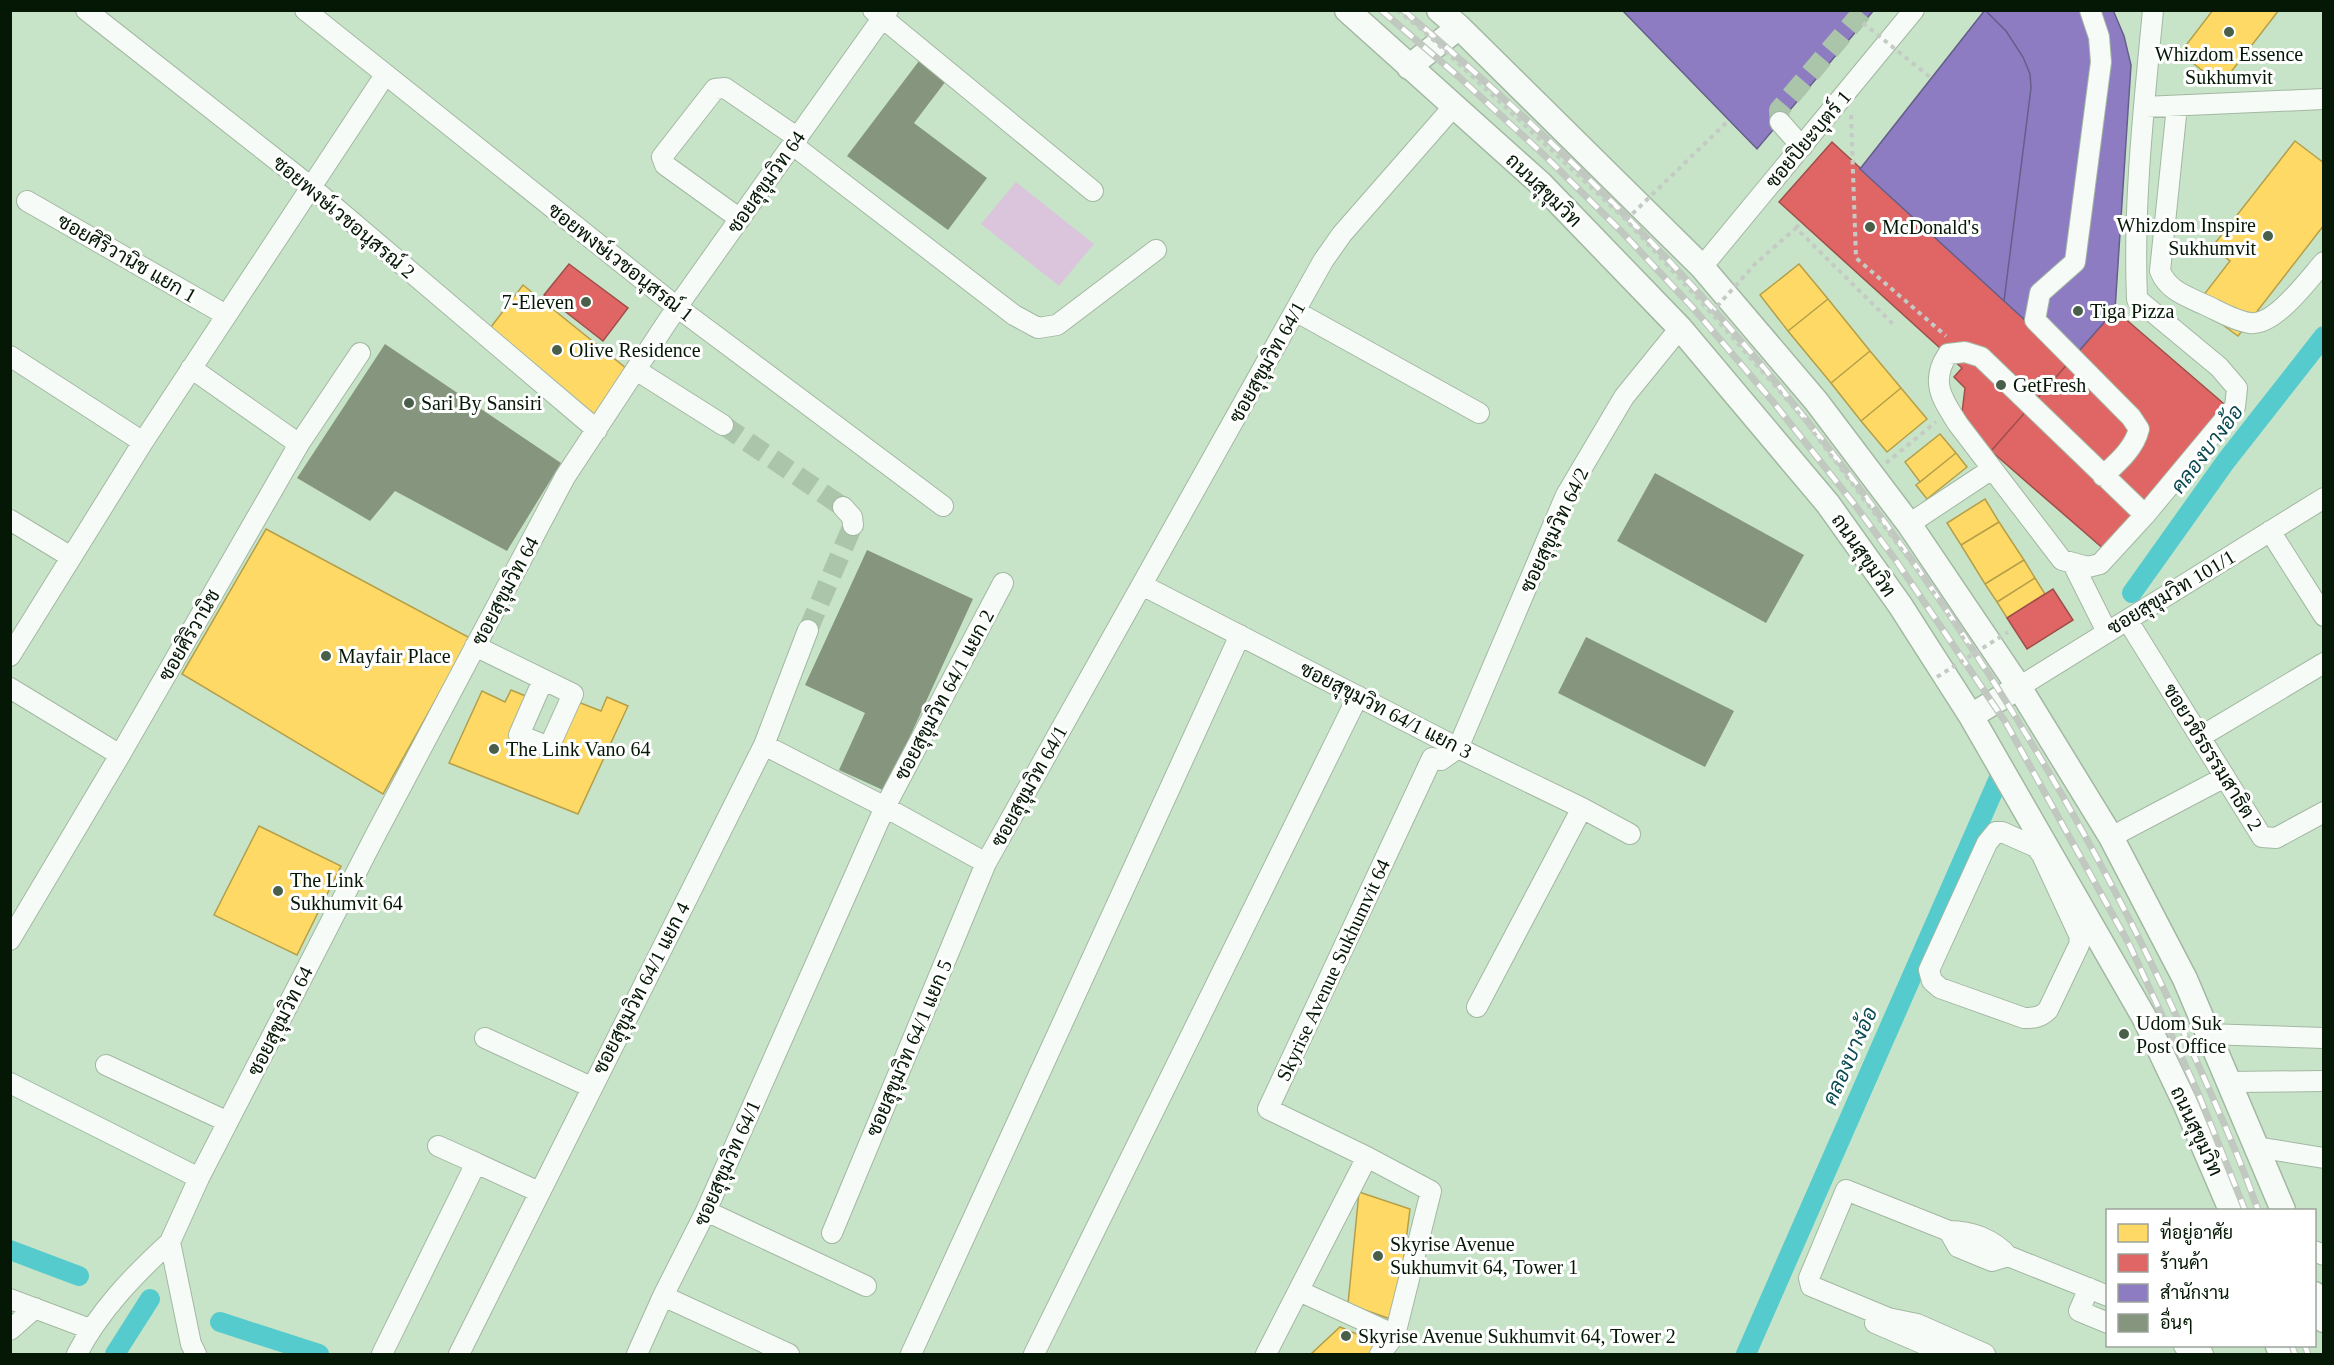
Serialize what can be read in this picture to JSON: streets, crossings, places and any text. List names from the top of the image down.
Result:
{
  "streets": {
    "main road": ["ถนนสุขุมวิท"],
    "street": [
      "ซอยปิยะบุตร์ 1",
      "ซอยสุขุมวิท 64",
      "ซอยพงษ์เวชอนุสรณ์ 2",
      "ซอยศิริวานิช แยก 1",
      "ซอยพงษ์เวชอนุสรณ์ 1",
      "ซอยสุขุมวิท 64/1",
      "ซอยสุขุมวิท 64/2",
      "ซอยสุขุมวิท 101/1",
      "ซอยศิริวานิช",
      "ซอยสุขุมวิท 64/1 แยก 2",
      "ซอยสุขุมวิท 64/1 แยก 3",
      "ซอยวชิรธรรมสาธิต 2",
      "Skyrise Avenue Sukhumvit 64",
      "ซอยสุขุมวิท 64/1 แยก 4",
      "ซอยสุขุมวิท 64/1 แยก 5"
    ]
  },
  "crossings": [
    ["ซอยสุขุมวิท 64", "ซอยพงษ์เวชอนุสรณ์ 2"],
    ["ซอยสุขุมวิท 64", "ซอยพงษ์เวชอนุสรณ์ 1"],
    ["ถนนสุขุมวิท", "ซอยสุขุมวิท 64/1"],
    ["ถนนสุขุมวิท", "ซอยสุขุมวิท 64/2"],
    ["ซอยสุขุมวิท 64/1", "ซอยสุขุมวิท 64/1 แยก 2"],
    ["ซอยสุขุมวิท 64/1", "ซอยสุขุมวิท 64/1 แยก 3"],
    ["ซอยสุขุมวิท 64/1", "ซอยสุขุมวิท 64/1 แยก 5"],
    ["ซอยสุขุมวิท 64/2", "ซอยสุขุมวิท 64/1 แยก 3"],
    ["ซอยสุขุมวิท 64/2", "Skyrise Avenue Sukhumvit 64"],
    ["ซอยสุขุมวิท 101/1", "ซอยวชิรธรรมสาธิต 2"],
    ["ซอยสุขุมวิท 64/1 แยก 3", "Skyrise Avenue Sukhumvit 64"]
  ],
  "water": ["คลองบางอ้อ"],
  "places": [
    "Whizdom Essence Sukhumvit",
    "McDonald's",
    "Whizdom Inspire Sukhumvit",
    "7-Eleven",
    "Tiga Pizza",
    "Olive Residence",
    "GetFresh",
    "Sari By Sansiri",
    "Mayfair Place",
    "The Link Vano 64",
    "The Link Sukhumvit 64",
    "Udom Suk Post Office",
    "Skyrise Avenue Sukhumvit 64, Tower 1",
    "Skyrise Avenue Sukhumvit 64, Tower 2"
  ],
  "legend": [
    "ที่อยู่อาศัย",
    "ร้านค้า",
    "สำนักงาน",
    "อื่นๆ"
  ]
}
